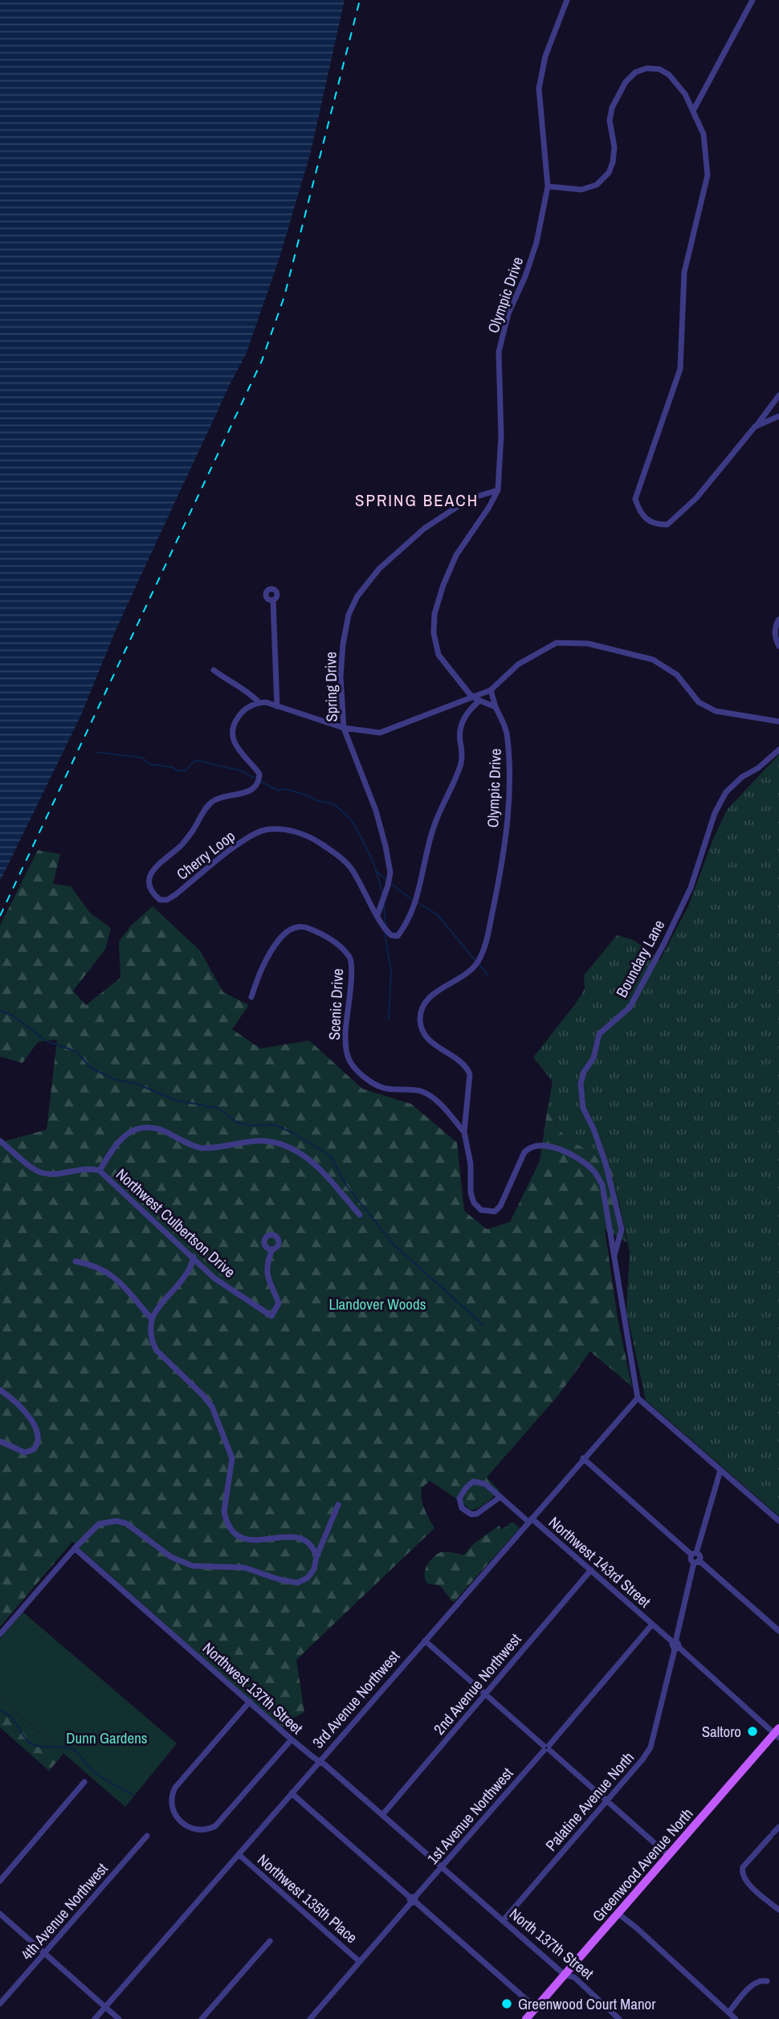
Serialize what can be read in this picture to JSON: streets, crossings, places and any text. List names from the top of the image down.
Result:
{
  "streets": {
    "main road": ["Greenwood Avenue North"],
    "street": [
      "Olympic Drive",
      "Spring Drive",
      "Cherry Loop",
      "Boundary Lane",
      "Scenic Drive",
      "Northwest Culbertson Drive",
      "Northwest 143rd Street",
      "2nd Avenue Northwest",
      "Northwest 137th Street",
      "3rd Avenue Northwest",
      "Palatine Avenue North",
      "1st Avenue Northwest",
      "Northwest 135th Place",
      "4th Avenue Northwest",
      "North 137th Street"
    ]
  },
  "crossings": [
    ["Olympic Drive", "Spring Drive"],
    ["Olympic Drive", "Cherry Loop"],
    ["Olympic Drive", "Boundary Lane"],
    ["Olympic Drive", "Scenic Drive"],
    ["Spring Drive", "Cherry Loop"],
    ["Boundary Lane", "3rd Avenue Northwest"],
    ["Northwest 143rd Street", "2nd Avenue Northwest"],
    ["Northwest 143rd Street", "3rd Avenue Northwest"],
    ["Northwest 143rd Street", "Palatine Avenue North"],
    ["Northwest 143rd Street", "1st Avenue Northwest"],
    ["Northwest 143rd Street", "Greenwood Avenue North"],
    ["2nd Avenue Northwest", "Northwest 137th Street"],
    ["Northwest 137th Street", "3rd Avenue Northwest"],
    ["Northwest 137th Street", "1st Avenue Northwest"],
    ["Northwest 137th Street", "North 137th Street"],
    ["3rd Avenue Northwest", "Northwest 135th Place"],
    ["Palatine Avenue North", "North 137th Street"],
    ["1st Avenue Northwest", "Northwest 135th Place"],
    ["1st Avenue Northwest", "North 137th Street"],
    ["Greenwood Avenue North", "North 137th Street"]
  ],
  "districts": ["SPRING BEACH"],
  "parks": ["Llandover Woods", "Dunn Gardens"],
  "places": ["Saltoro", "Greenwood Court Manor"]
}
